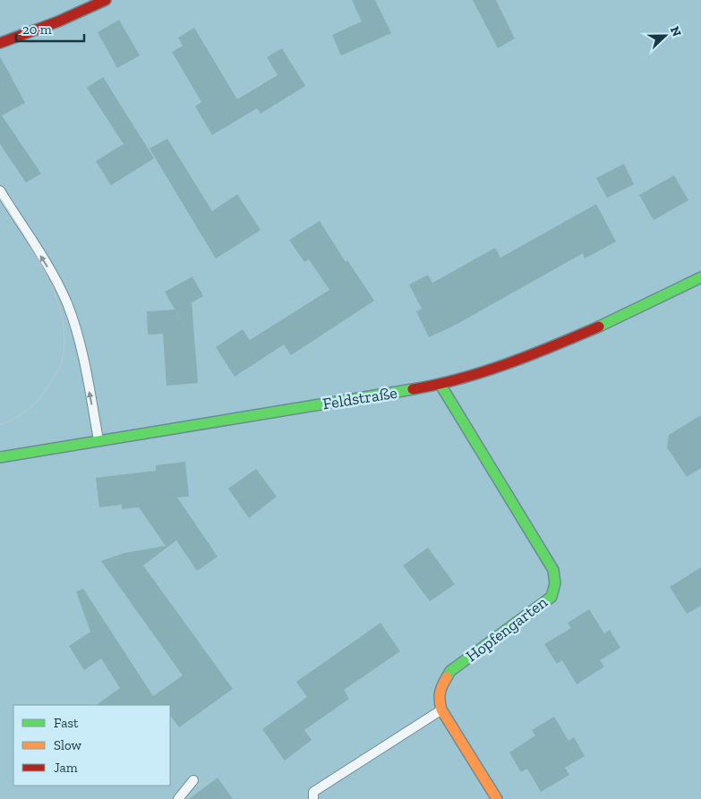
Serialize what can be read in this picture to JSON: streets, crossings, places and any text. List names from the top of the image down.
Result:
{
  "streets": {
    "street": ["Feldstraße", "Hopfengarten"]
  },
  "crossings": [
    ["Feldstraße", "Hopfengarten"]
  ],
  "legend": ["Fast", "Slow", "Jam"],
  "scale_bar": "20 m",
  "north": "right"
}
